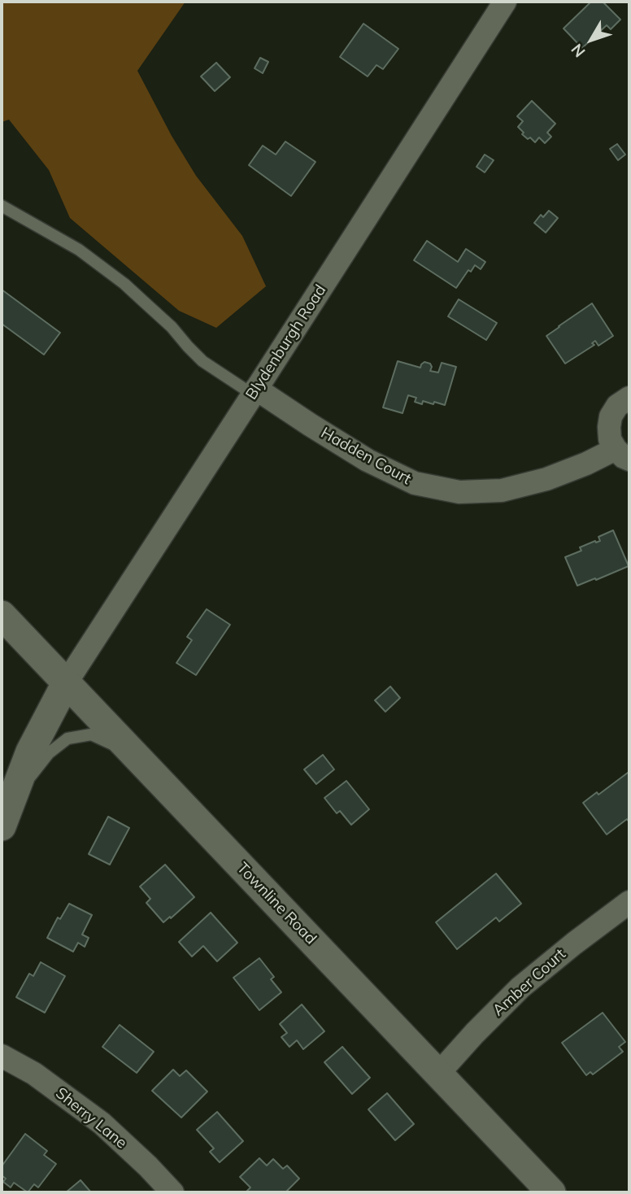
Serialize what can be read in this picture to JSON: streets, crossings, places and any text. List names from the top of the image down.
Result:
{
  "streets": {
    "street": [
      "Blydenburgh Road",
      "Hadden Court",
      "Townline Road",
      "Amber Court",
      "Sherry Lane"
    ]
  },
  "crossings": [
    ["Blydenburgh Road", "Hadden Court"],
    ["Blydenburgh Road", "Townline Road"],
    ["Townline Road", "Amber Court"]
  ],
  "north": "bottom left"
}
